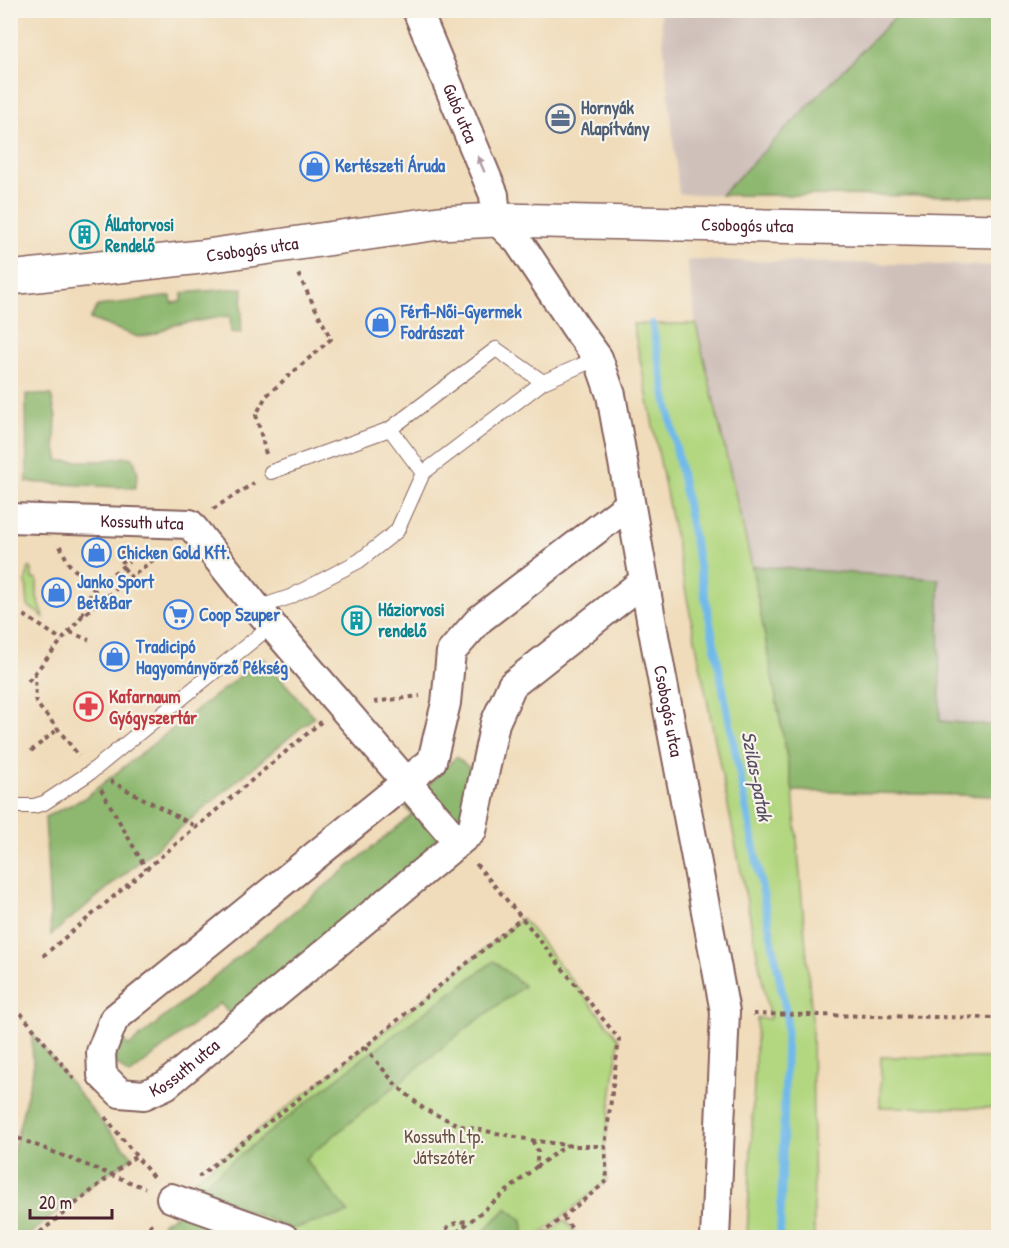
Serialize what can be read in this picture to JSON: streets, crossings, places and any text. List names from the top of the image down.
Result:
{
  "streets": {
    "street": ["Gubó utca", "Csobogós utca", "Kossuth utca"]
  },
  "crossings": [
    ["Gubó utca", "Csobogós utca"]
  ],
  "one_way": ["Gubó utca"],
  "water": ["Szilas-patak"],
  "parks": ["Kossuth Ltp. Játszótér"],
  "places": {
    "office": ["Hornyák Alapítvány"],
    "shop": [
      "Kertészeti Áruda",
      "Férfi-Női-Gyermek Fodrászat",
      "Chicken Gold Kft.",
      "Janko Sport Bet&Bar",
      "Tradicipó Hagyományörző Pékség"
    ],
    "building": ["Állatorvosi Rendelő", "Háziorvosi rendelő"],
    "supermarket": ["Coop Szuper"],
    "pharmacy": ["Kafarnaum Gyógyszertár"]
  },
  "scale_bar": "20 m"
}
